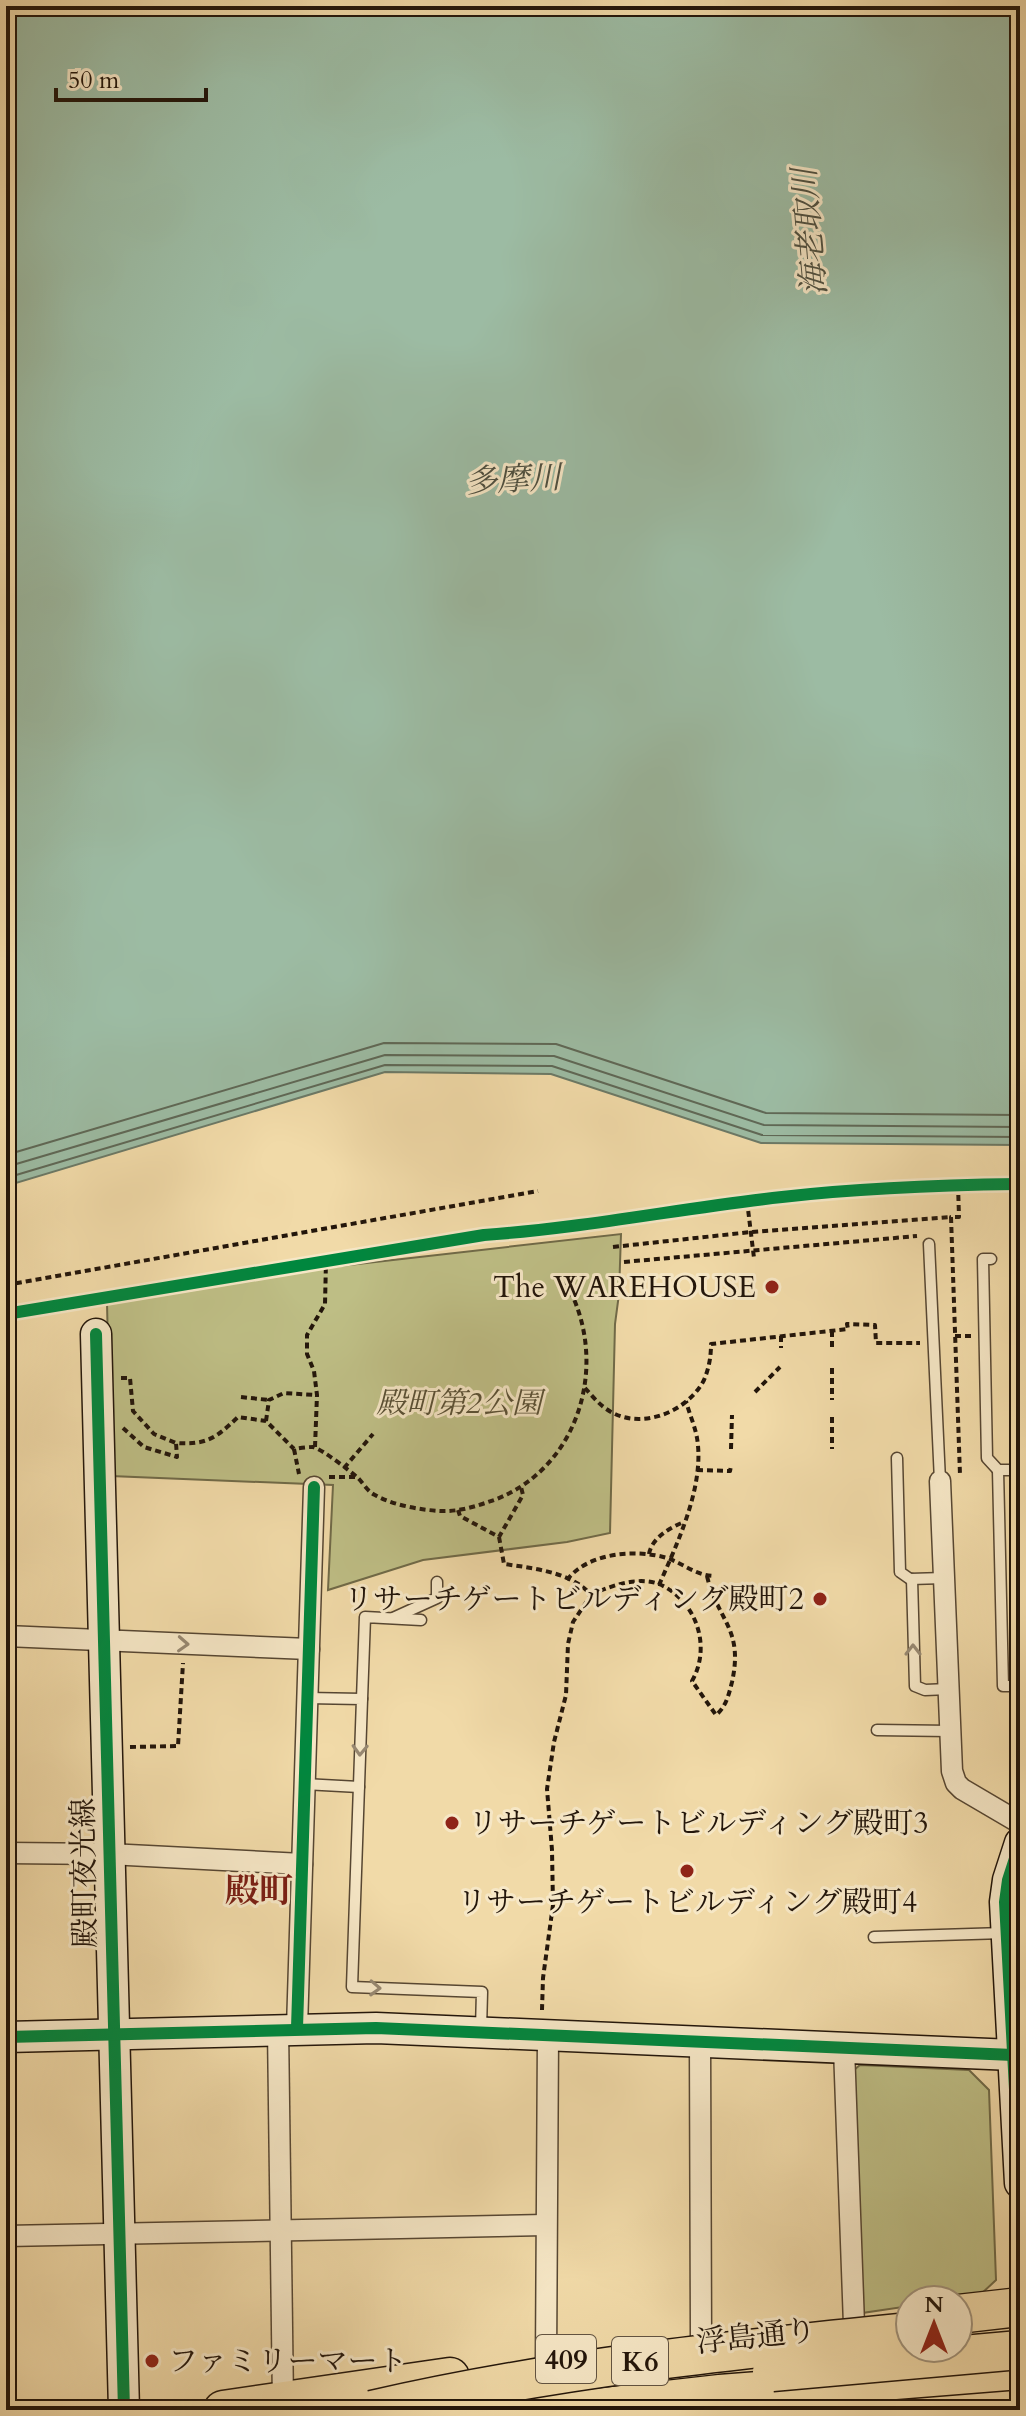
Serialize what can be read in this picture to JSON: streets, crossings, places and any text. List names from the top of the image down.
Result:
{
  "streets": {
    "highway": ["浮島通り", "409", "K6"],
    "street": ["殿町夜光線"]
  },
  "districts": ["殿町"],
  "water": ["海老取川", "多摩川"],
  "parks": ["殿町第2公園"],
  "places": [
    "The WAREHOUSE",
    "リサーチゲートビルディング殿町2",
    "リサーチゲートビルディング殿町3",
    "リサーチゲートビルディング殿町4",
    "ファミリーマート"
  ],
  "scale_bar": "50 m",
  "north": "top"
}
